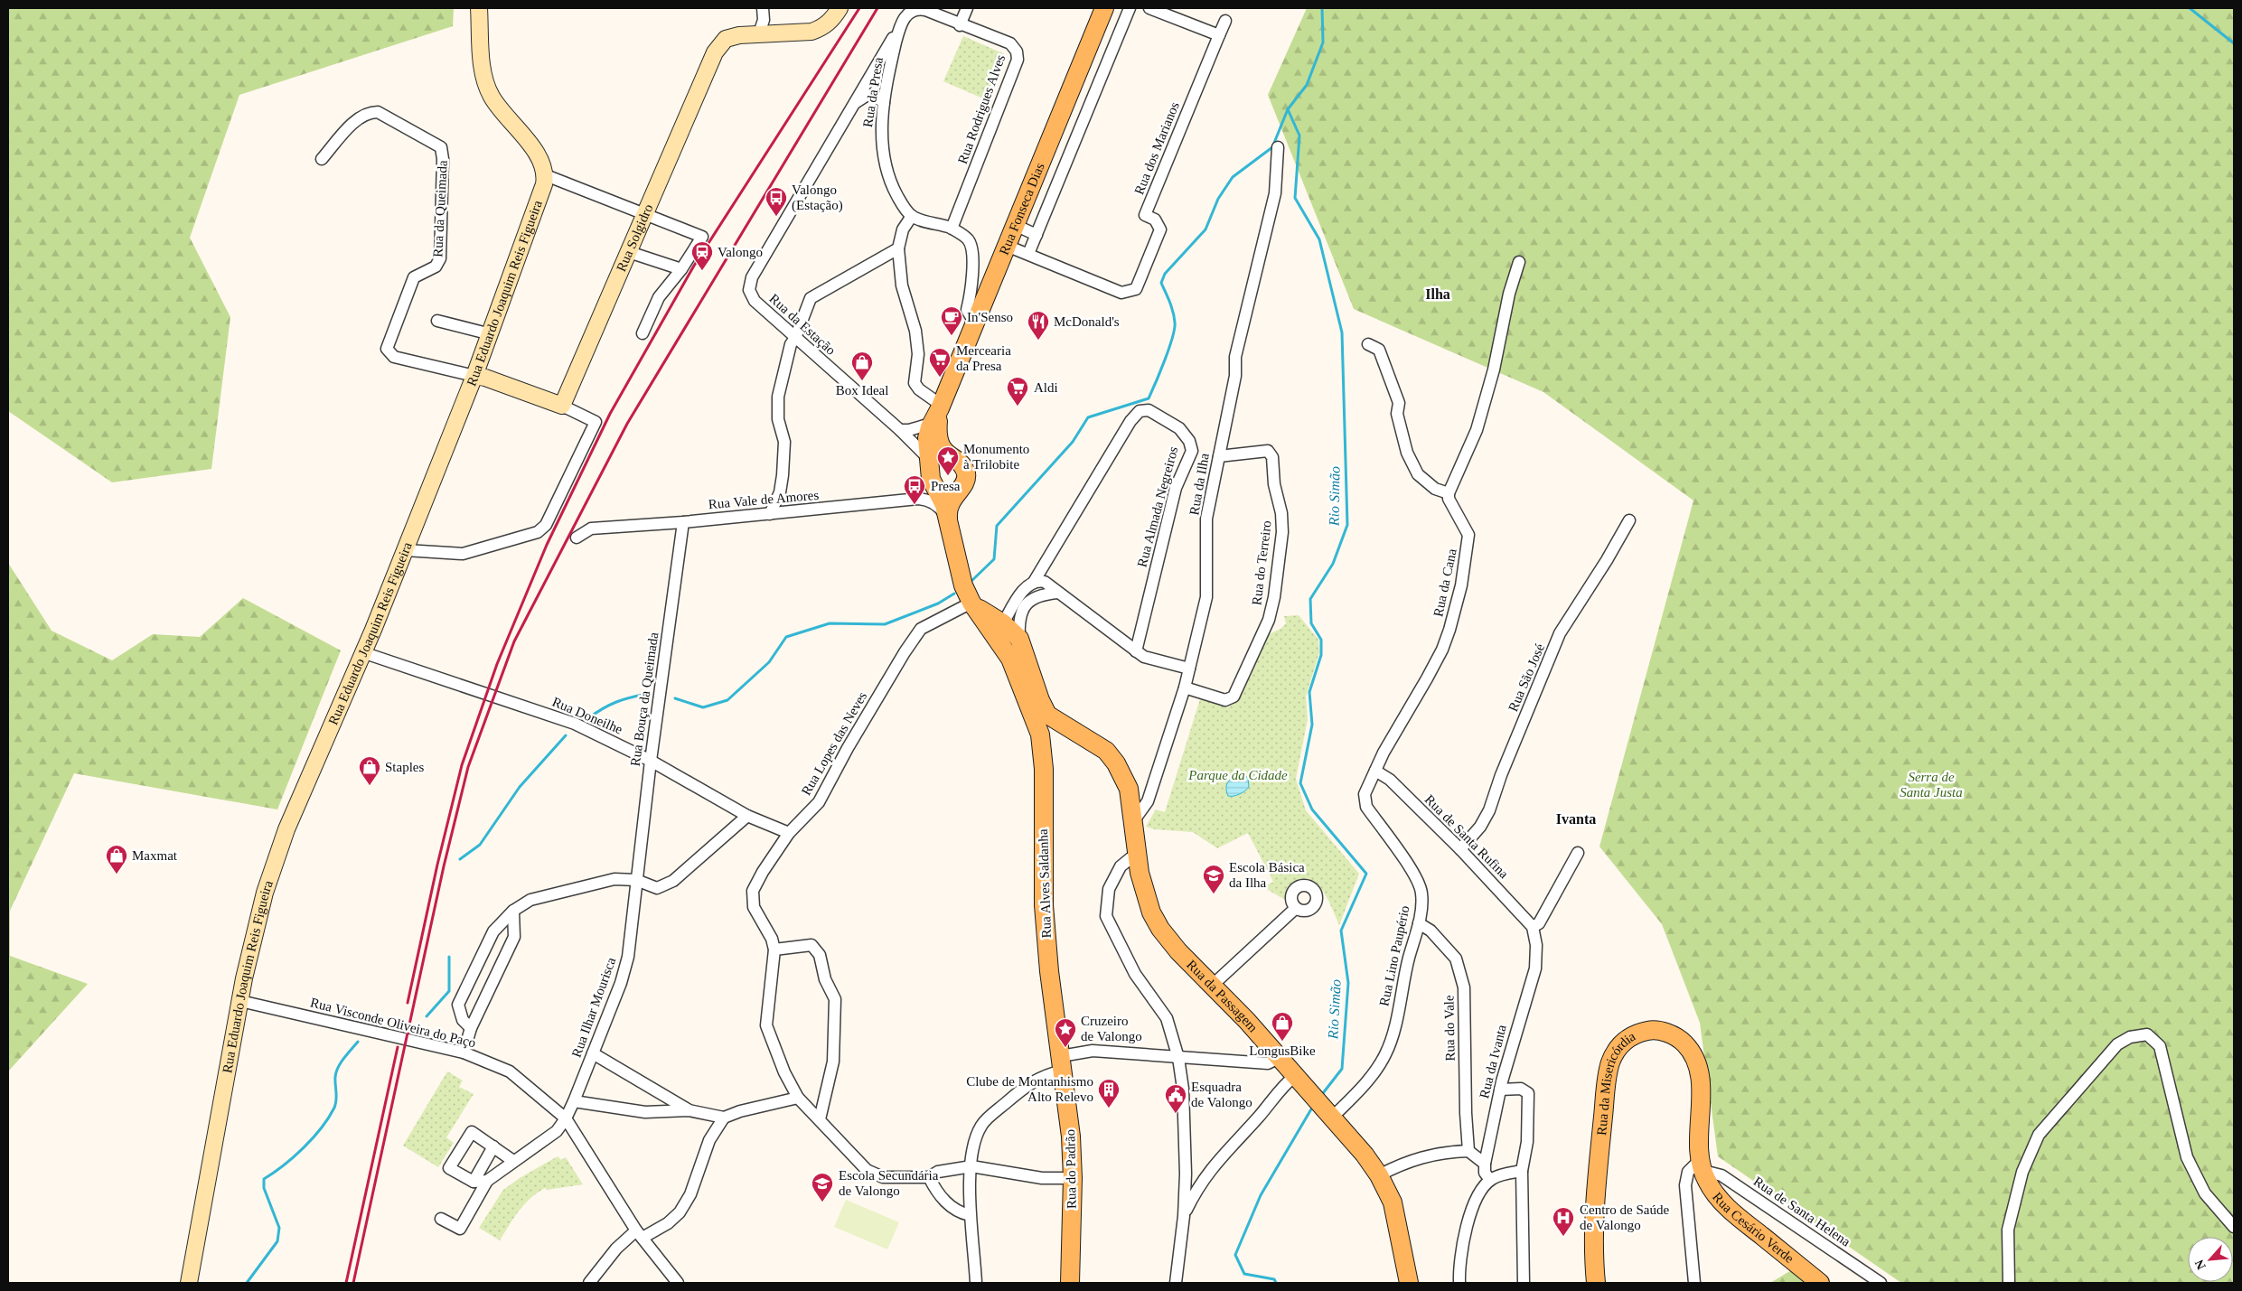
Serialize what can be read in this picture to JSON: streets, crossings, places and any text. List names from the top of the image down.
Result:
{
  "streets": {
    "main road": [
      "Rua Fonseca Dias",
      "Rua da Queimada",
      "Rua Solgidro",
      "Rua Eduardo Joaquim Reis Figueira",
      "Rua Alves Saldanha",
      "Rua da Passagem",
      "Rua da Misericórdia",
      "Rua do Padrão",
      "Rua Cesário Verde"
    ],
    "street": [
      "Rua da Presa",
      "Rua Rodrigues Alves",
      "Rua dos Marianos",
      "Rua da Estação",
      "Rua da Ilha",
      "Rua Vale de Amores",
      "Rua Almada Negreiros",
      "Rua do Terreiro",
      "Rua da Cana",
      "Rua São José",
      "Rua Bouça da Queimada",
      "Rua Doneilhe",
      "Rua Lopes das Neves",
      "Rua de Santa Rufina",
      "Rua Lino Paupério",
      "Rua Ilhar Mourisca",
      "Rua Visconde Oliveira do Paço",
      "Rua do Vale",
      "Rua da Ivanta",
      "Rua de Santa Helena"
    ]
  },
  "crossings": [
    ["Rua da Presa", "Rua Rodrigues Alves"],
    ["Rua da Presa", "Rua da Estação"],
    ["Rua dos Marianos", "Rua Fonseca Dias"],
    ["Rua Fonseca Dias", "Rua da Estação"],
    ["Rua Fonseca Dias", "Rua Vale de Amores"],
    ["Rua Fonseca Dias", "Rua Lopes das Neves"],
    ["Rua Fonseca Dias", "Rua Alves Saldanha"],
    ["Rua Fonseca Dias", "Rua da Passagem"],
    ["Rua da Queimada", "Rua Solgidro"],
    ["Rua da Queimada", "Rua Eduardo Joaquim Reis Figueira"],
    ["Rua Eduardo Joaquim Reis Figueira", "Rua Doneilhe"],
    ["Rua Eduardo Joaquim Reis Figueira", "Rua Visconde Oliveira do Paço"],
    ["Rua da Estação", "Rua Vale de Amores"],
    ["Rua da Ilha", "Rua do Terreiro"],
    ["Rua da Ilha", "Rua da Passagem"],
    ["Rua Vale de Amores", "Rua Bouça da Queimada"],
    ["Rua da Cana", "Rua de Santa Rufina"],
    ["Rua da Cana", "Rua Lino Paupério"],
    ["Rua São José", "Rua de Santa Rufina"],
    ["Rua Bouça da Queimada", "Rua Doneilhe"],
    ["Rua Bouça da Queimada", "Rua Ilhar Mourisca"],
    ["Rua Doneilhe", "Rua Lopes das Neves"],
    ["Rua Lopes das Neves", "Rua do Padrão"],
    ["Rua de Santa Rufina", "Rua Lino Paupério"],
    ["Rua de Santa Rufina", "Rua da Ivanta"],
    ["Rua Alves Saldanha", "Rua da Passagem"],
    ["Rua Alves Saldanha", "Rua do Padrão"],
    ["Rua Lino Paupério", "Rua da Passagem"],
    ["Rua Lino Paupério", "Rua do Vale"],
    ["Rua Ilhar Mourisca", "Rua Visconde Oliveira do Paço"],
    ["Rua da Misericórdia", "Rua de Santa Helena"],
    ["Rua da Misericórdia", "Rua Cesário Verde"],
    ["Rua de Santa Helena", "Rua Cesário Verde"]
  ],
  "districts": ["Ilha", "Ivanta"],
  "water": ["Rio Simão"],
  "parks": ["Parque da Cidade", "Serra de Santa Justa"],
  "places": {
    "bus stop": ["Valongo (Estação)", "Presa"],
    "station": ["Valongo"],
    "cafe": ["In'Senso"],
    "restaurant": ["McDonald's"],
    "supermarket": ["Mercearia da Presa", "Aldi"],
    "shop": [
      "Box Ideal",
      "Staples",
      "Maxmat",
      "LongusBike"
    ],
    "place": ["Monumento à Trilobite", "Cruzeiro de Valongo"],
    "school or university": ["Escola Básica da Ilha", "Escola Secundária de Valongo"],
    "building": ["Clube de Montanhismo Alto Relevo"],
    "public building": ["Esquadra de Valongo"],
    "hospital": ["Centro de Saúde de Valongo"]
  },
  "north": "bottom left"
}
